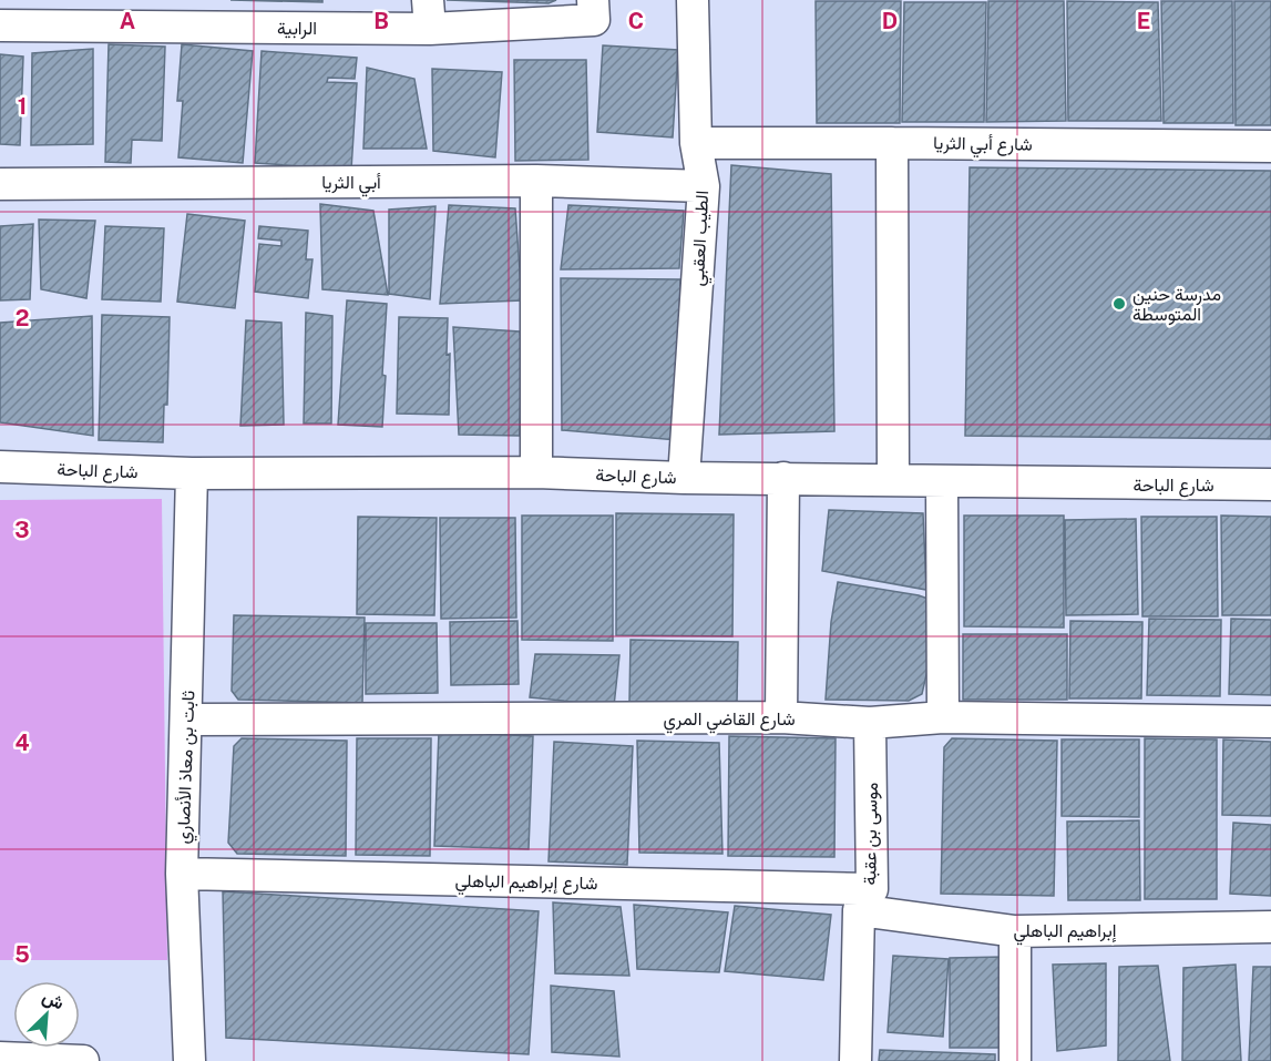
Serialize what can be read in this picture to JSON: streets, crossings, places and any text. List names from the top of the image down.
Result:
{
  "streets": {
    "street": [
      "الرابية",
      "شارع أبي الثريا",
      "أبي الثريا",
      "الطيب العقبي",
      "شارع الباحة",
      "شارع القاضي المري",
      "ثابت بن معاذ الأنصاري",
      "موسى بن عقبة",
      "شارع إبراهيم الباهلي",
      "إبراهيم الباهلي"
    ]
  },
  "crossings": [
    ["شارع أبي الثريا", "الطيب العقبي"],
    ["أبي الثريا", "الطيب العقبي"],
    ["الطيب العقبي", "شارع الباحة"],
    ["شارع الباحة", "ثابت بن معاذ الأنصاري"],
    ["شارع القاضي المري", "ثابت بن معاذ الأنصاري"],
    ["شارع القاضي المري", "موسى بن عقبة"],
    ["ثابت بن معاذ الأنصاري", "شارع إبراهيم الباهلي"],
    ["موسى بن عقبة", "شارع إبراهيم الباهلي"],
    ["موسى بن عقبة", "إبراهيم الباهلي"],
    ["شارع إبراهيم الباهلي", "إبراهيم الباهلي"]
  ],
  "places": ["مدرسة حنين المتوسطة"],
  "north": "top right",
  "grid": {
    "columns": [
      "A",
      "B",
      "C",
      "D",
      "E"
    ],
    "rows": [
      "1",
      "2",
      "3",
      "4",
      "5"
    ]
  }
}
